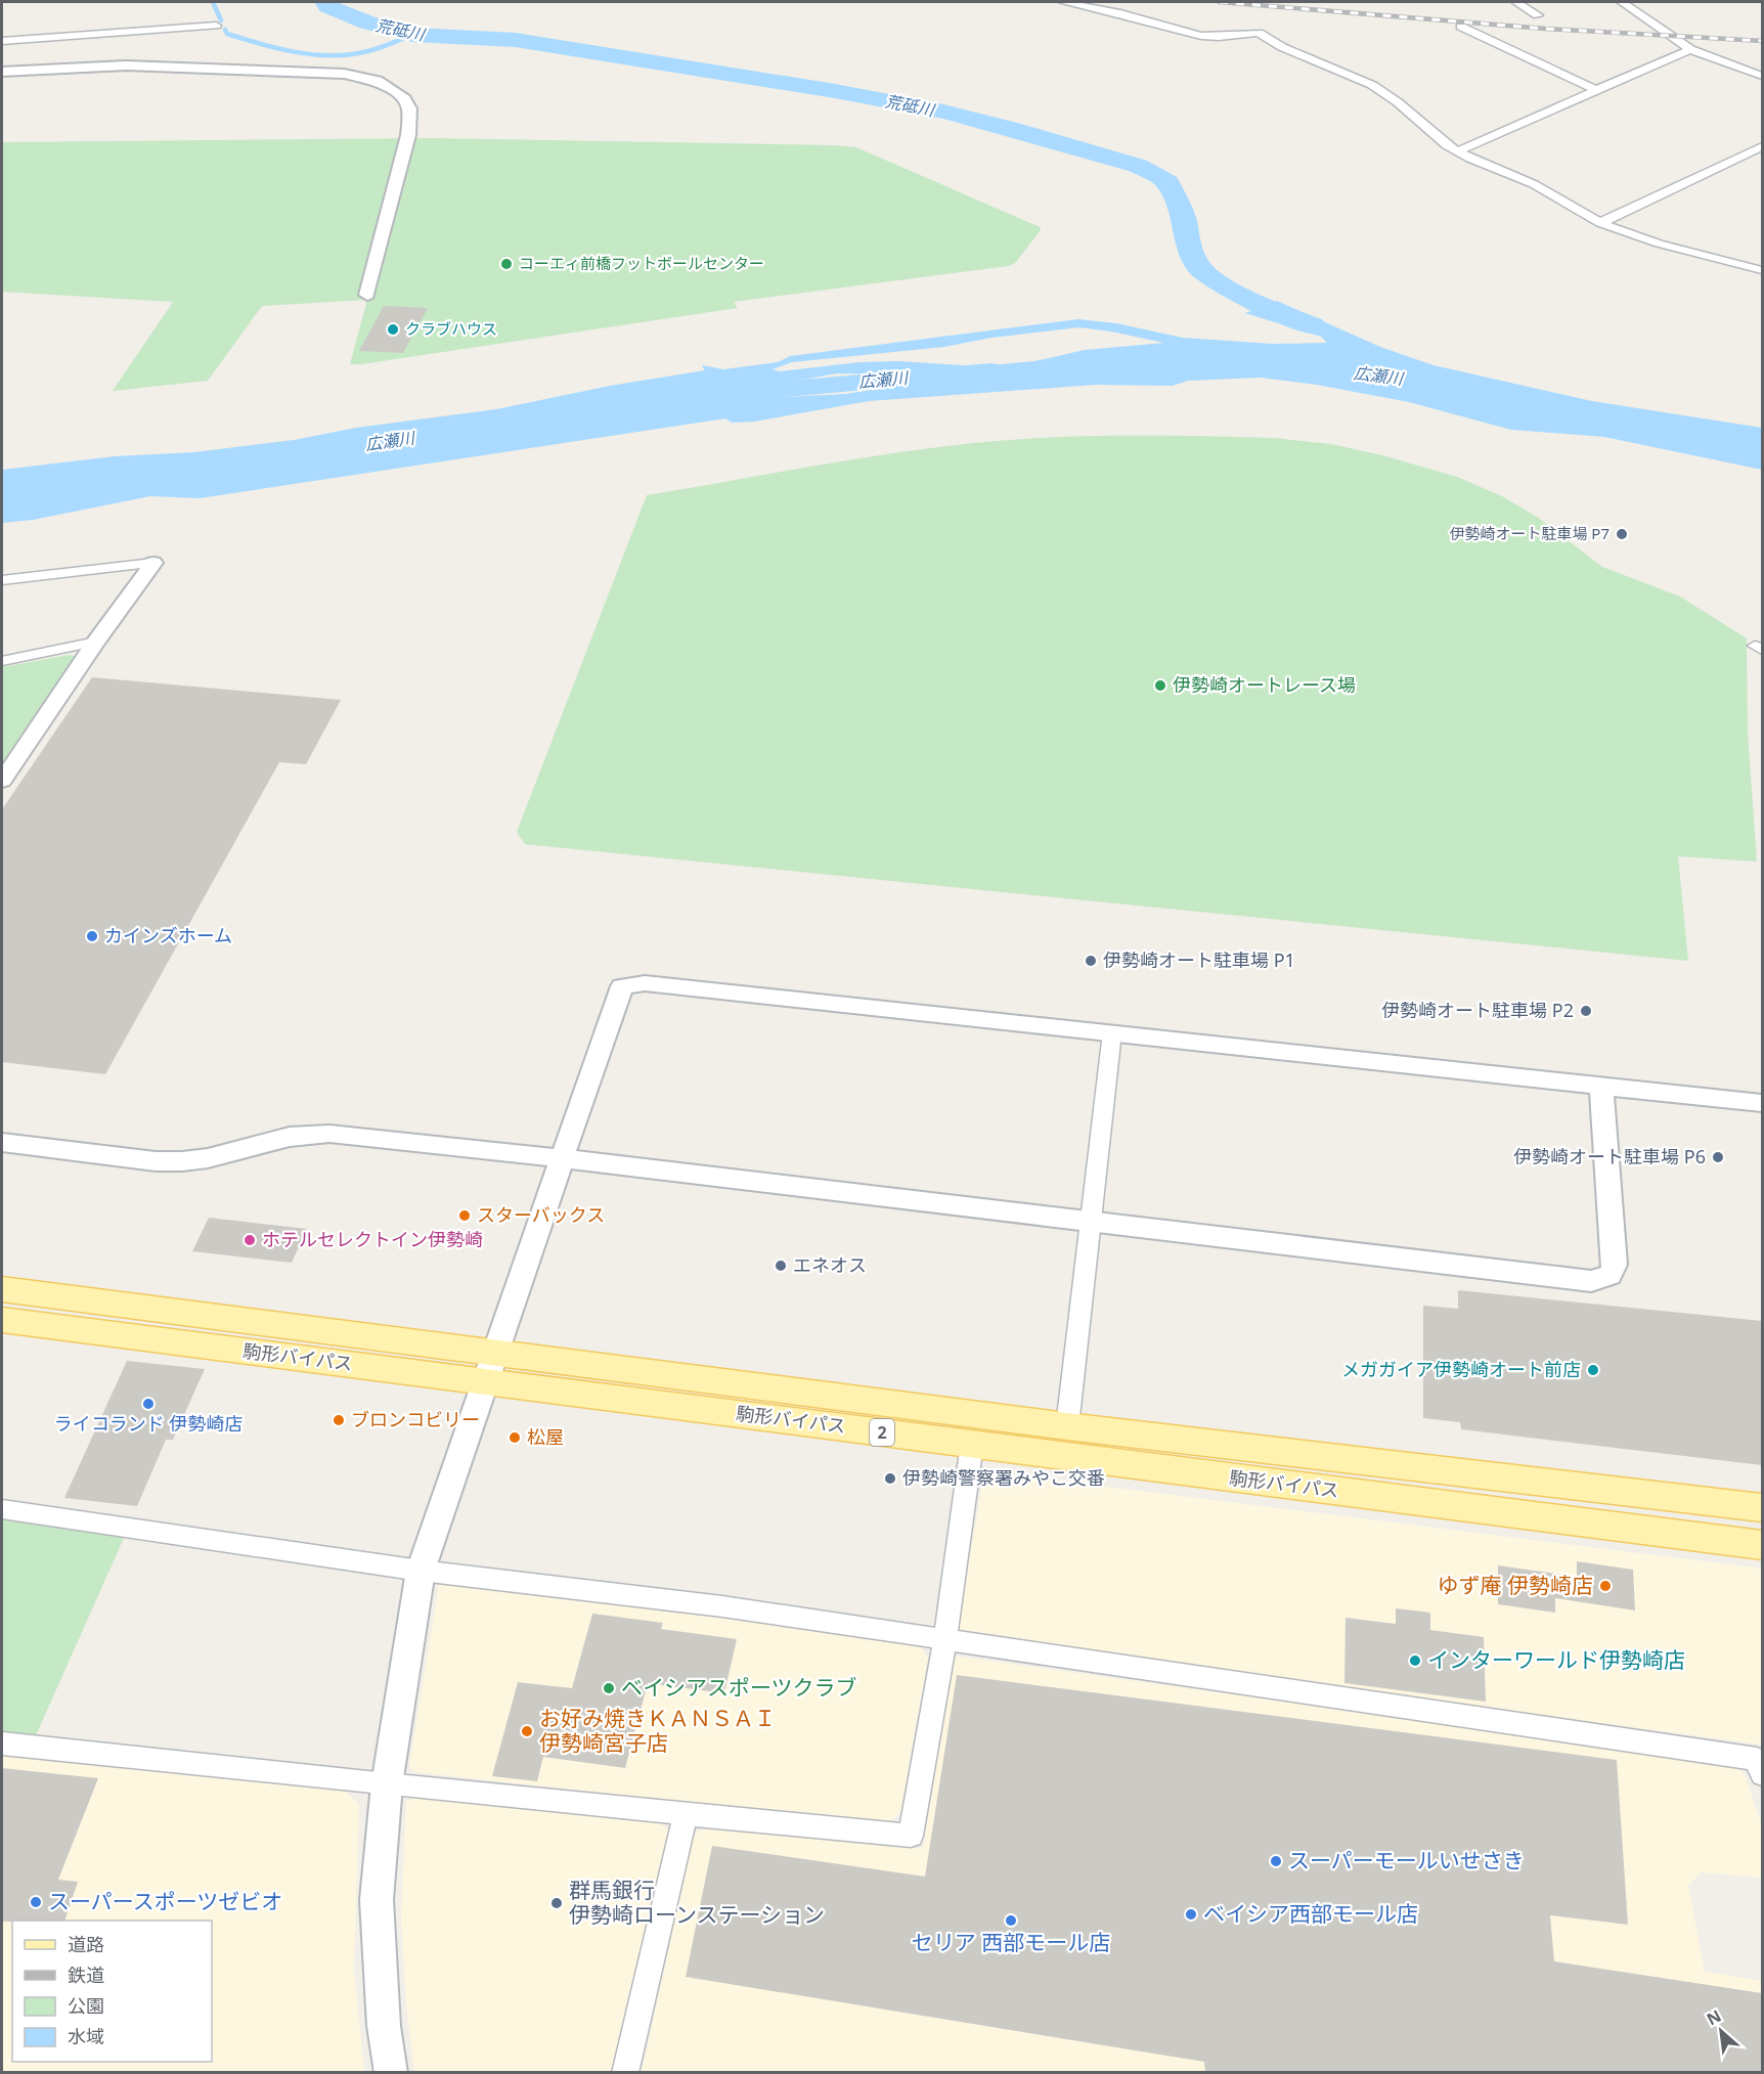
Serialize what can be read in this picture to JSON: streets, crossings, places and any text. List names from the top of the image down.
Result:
{
  "streets": {
    "main road": ["駒形バイパス", "2"]
  },
  "water": ["荒砥川", "広瀬川"],
  "places": [
    "コーエィ前橋フットボールセンター",
    "クラブハウス",
    "伊勢崎オート駐車場 P7",
    "伊勢崎オートレース場",
    "カインズホーム",
    "伊勢崎オート駐車場 P1",
    "伊勢崎オート駐車場 P2",
    "伊勢崎オート駐車場 P6",
    "スターバックス",
    "ホテルセレクトイン伊勢崎",
    "エネオス",
    "メガガイア伊勢崎オート前店",
    "ライコランド 伊勢崎店",
    "ブロンコビリー",
    "松屋",
    "伊勢崎警察署みやこ交番",
    "ゆず庵 伊勢崎店",
    "インターワールド伊勢崎店",
    "ベイシアスポーツクラブ",
    "お好み焼きＫＡＮＳＡＩ 伊勢崎宮子店",
    "スーパーモールいせさき",
    "スーパースポーツゼビオ",
    "群馬銀行 伊勢崎ローンステーション",
    "ベイシア西部モール店",
    "セリア 西部モール店"
  ],
  "legend": [
    "道路",
    "鉄道",
    "公園",
    "水域"
  ],
  "north": "top left"
}
